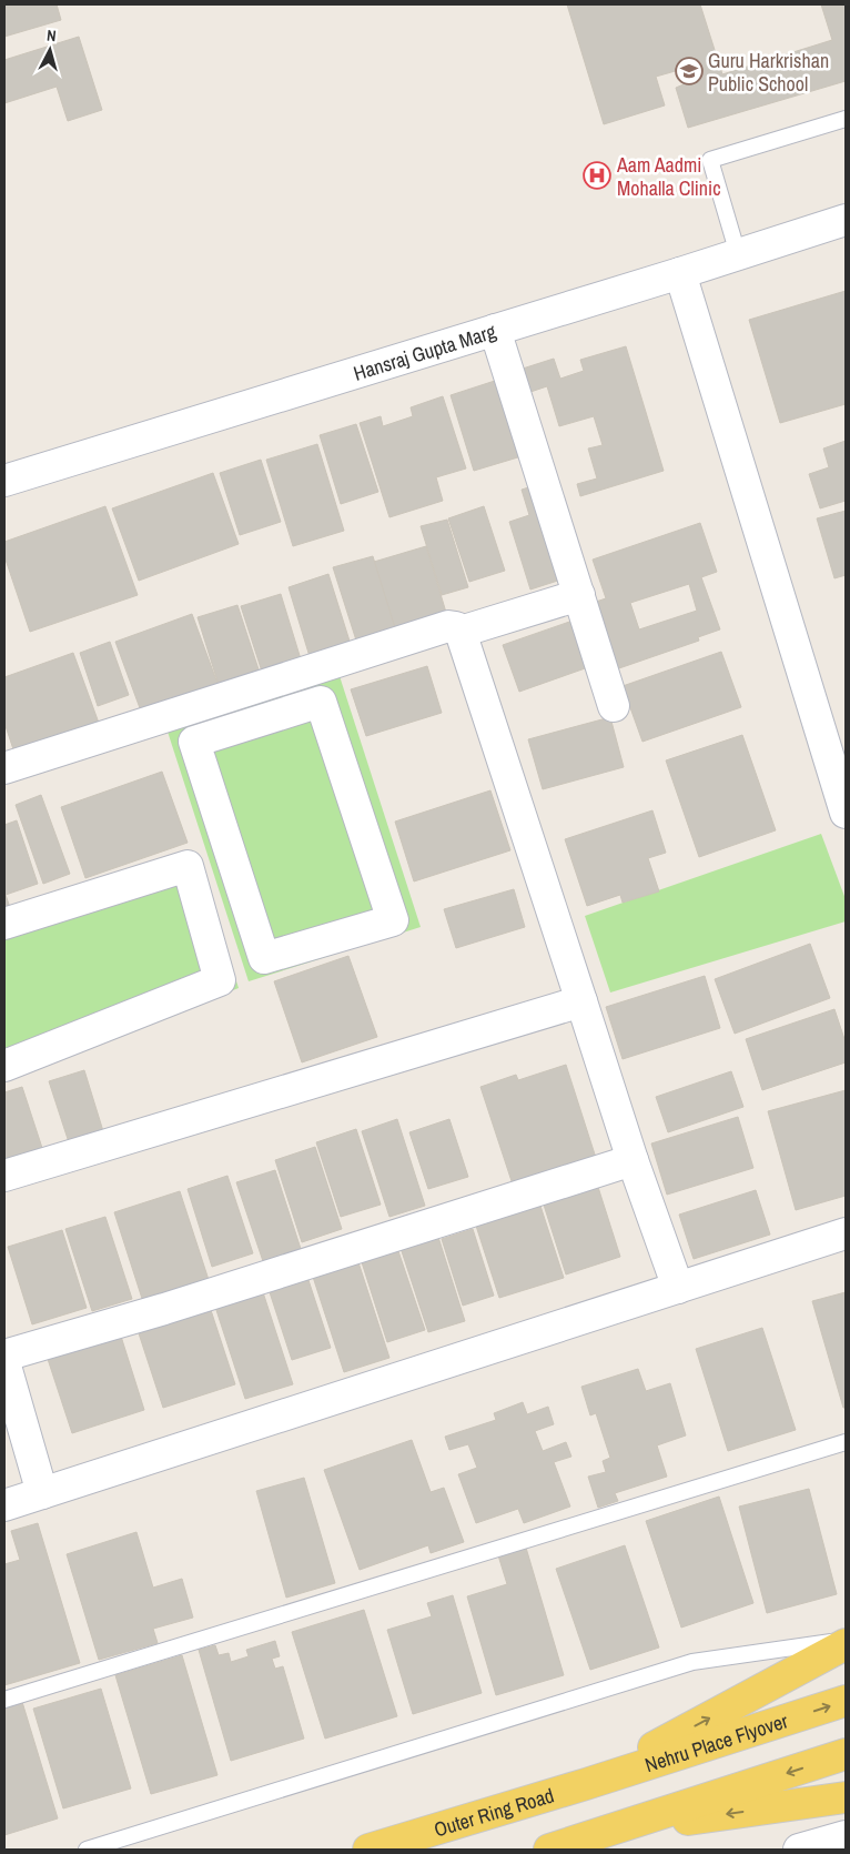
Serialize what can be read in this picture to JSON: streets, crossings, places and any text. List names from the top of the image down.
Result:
{
  "streets": {
    "main road": ["Nehru Place Flyover", "Outer Ring Road"],
    "street": ["Hansraj Gupta Marg"]
  },
  "crossings": [
    ["Nehru Place Flyover", "Outer Ring Road"]
  ],
  "places": {
    "school or university": ["Guru Harkrishan Public School"],
    "hospital": ["Aam Aadmi Mohalla Clinic"]
  },
  "north": "top"
}
